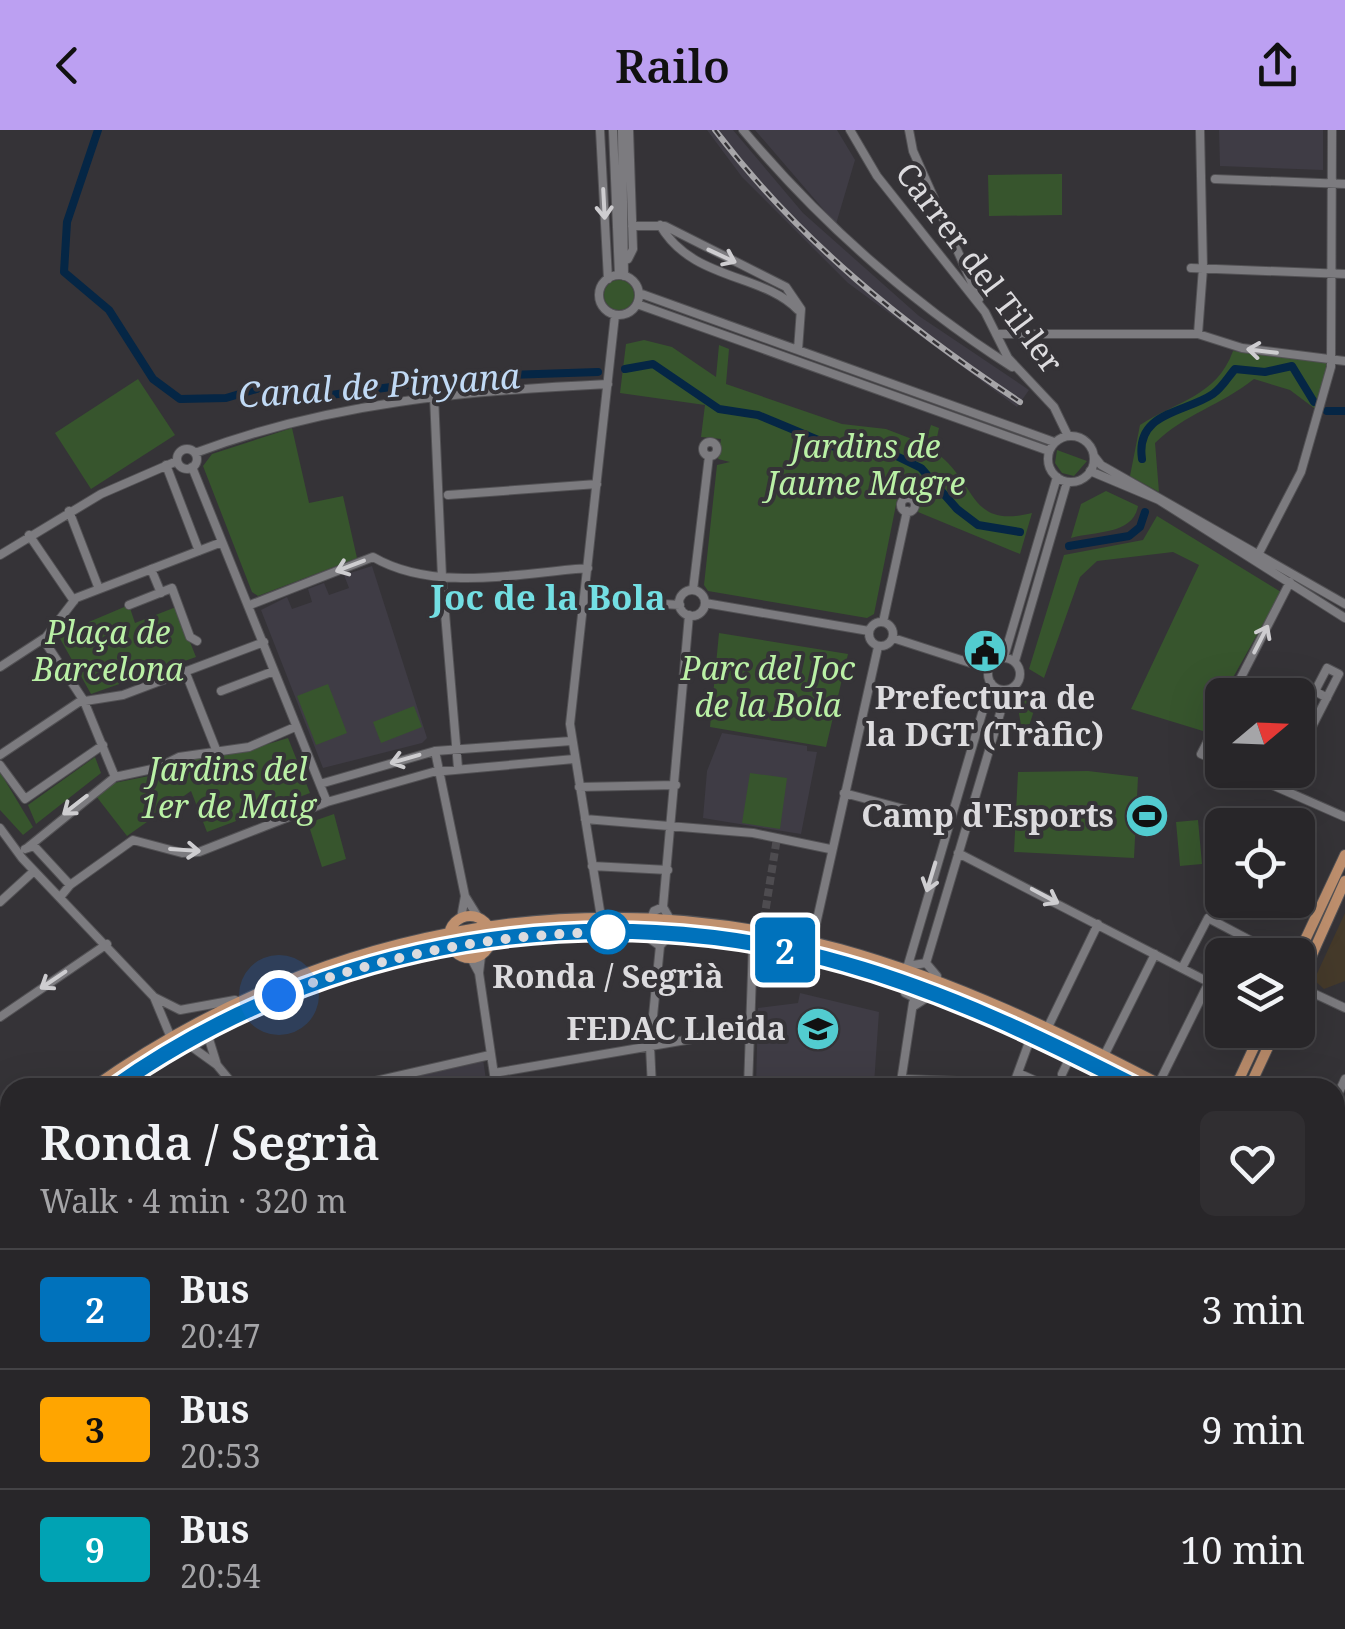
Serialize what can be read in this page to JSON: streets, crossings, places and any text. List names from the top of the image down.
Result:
{
  "streets": {
    "street": ["Carrer del Til·ler"]
  },
  "districts": ["Joc de la Bola"],
  "water": ["Canal de Pinyana"],
  "parks": [
    "Jardins de Jaume Magre",
    "Plaça de Barcelona",
    "Parc del Joc de la Bola",
    "Jardins del 1er de Maig"
  ],
  "places": {
    "public building": ["Prefectura de la DGT (Tràfic)"],
    "sports": ["Camp d'Esports"],
    "other": ["Ronda / Segrià"],
    "school or university": ["FEDAC Lleida"]
  },
  "lines": ["bus line 2"],
  "north": "right",
  "page": {
    "header": "Railo",
    "on_map": "2",
    "heading": ["Ronda / Segrià", "Walk · 4 min · 320 m"],
    "list": [
      {
        "mark": "2",
        "name": "Bus",
        "note": "20:47",
        "value": "3 min"
      },
      {
        "mark": "3",
        "name": "Bus",
        "note": "20:53",
        "value": "9 min"
      },
      {
        "mark": "9",
        "name": "Bus",
        "note": "20:54",
        "value": "10 min"
      }
    ]
  }
}
